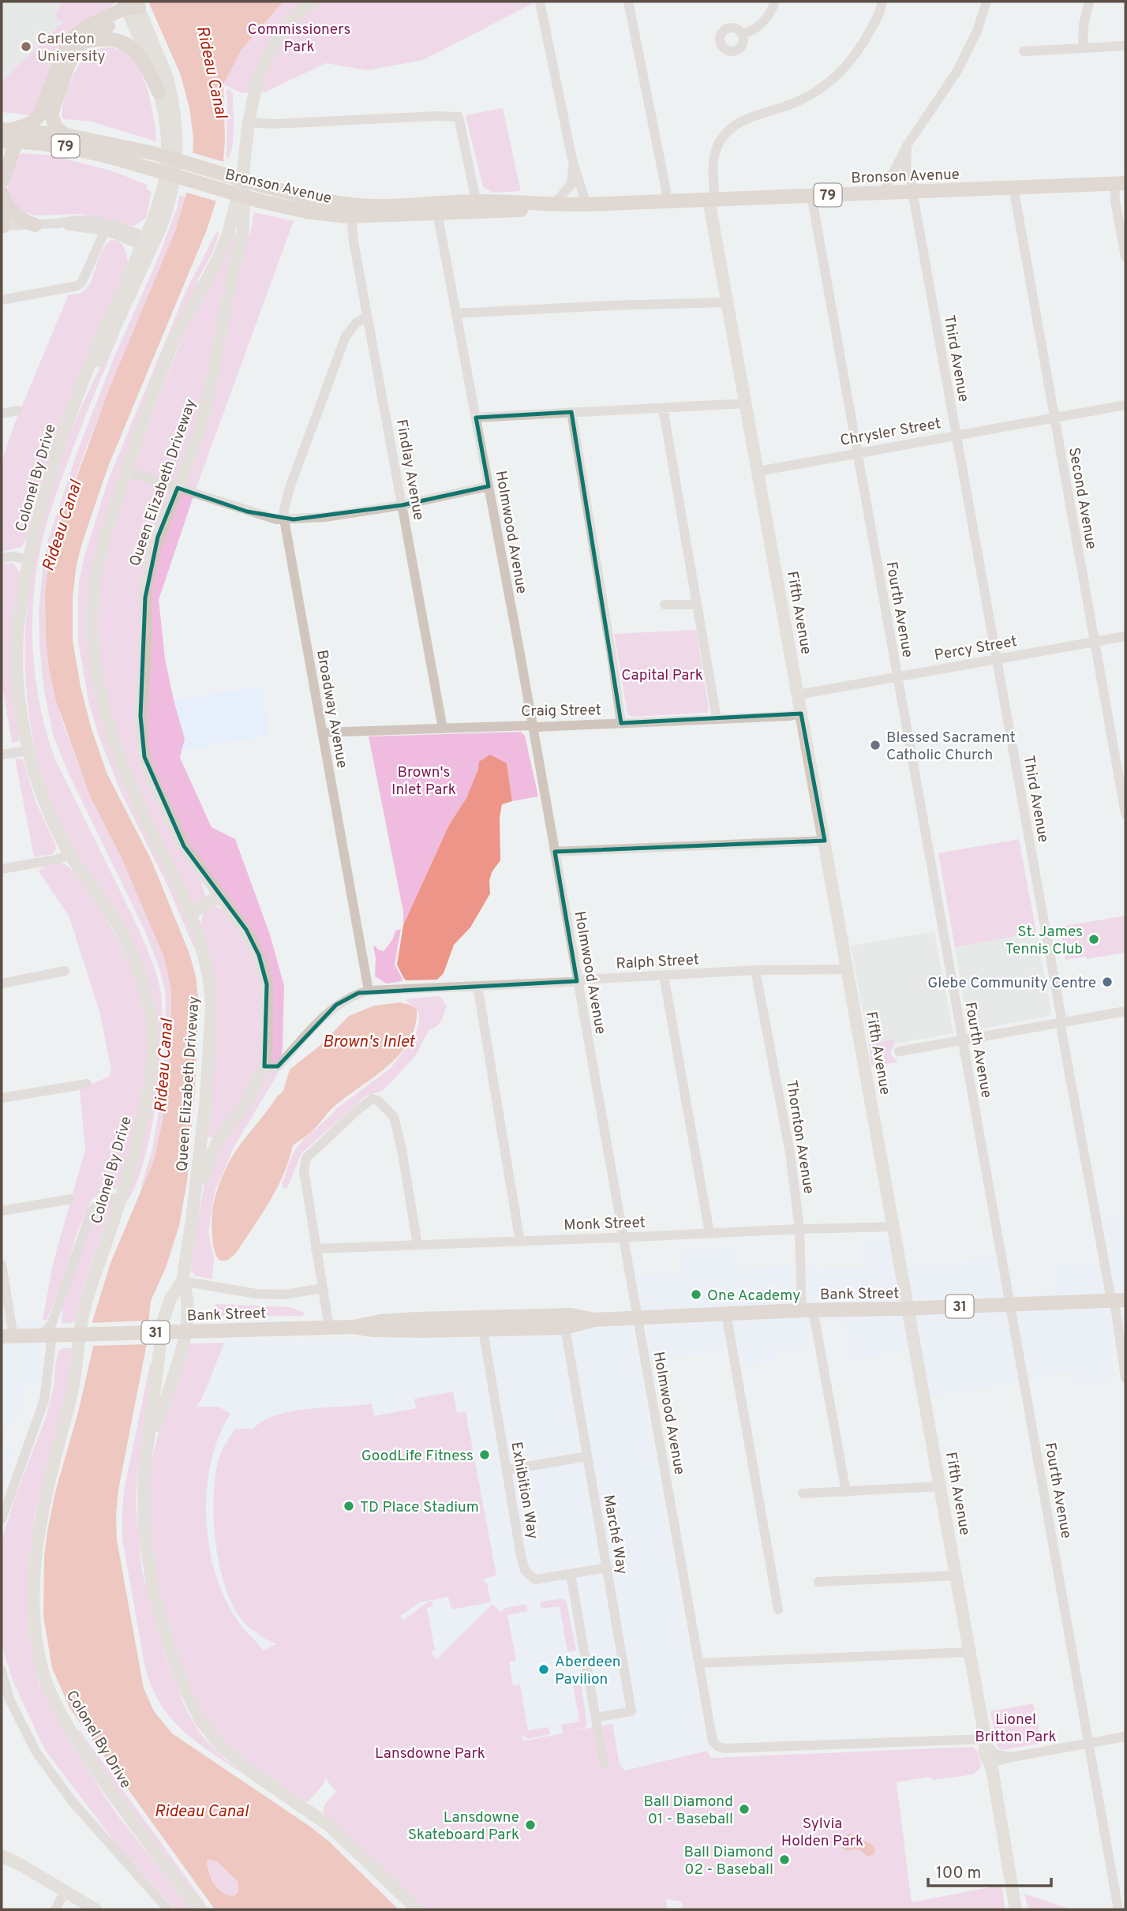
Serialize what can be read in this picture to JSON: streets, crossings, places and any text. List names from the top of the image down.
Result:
{
  "streets": {
    "main road": [
      "79",
      "Bronson Avenue",
      "Colonel By Drive",
      "Queen Elizabeth Driveway",
      "Fifth Avenue",
      "Bank Street",
      "31"
    ],
    "street": [
      "Third Avenue",
      "Chrysler Street",
      "Findlay Avenue",
      "Second Avenue",
      "Holmwood Avenue",
      "Fourth Avenue",
      "Percy Street",
      "Broadway Avenue",
      "Craig Street",
      "Ralph Street",
      "Thornton Avenue",
      "Monk Street",
      "Exhibition Way",
      "Marché Way"
    ]
  },
  "crossings": [
    ["Bronson Avenue", "Third Avenue"],
    ["Bronson Avenue", "Findlay Avenue"],
    ["Bronson Avenue", "Second Avenue"],
    ["Bronson Avenue", "Holmwood Avenue"],
    ["Bronson Avenue", "Fourth Avenue"],
    ["Bronson Avenue", "Fifth Avenue"],
    ["Third Avenue", "Chrysler Street"],
    ["Third Avenue", "Percy Street"],
    ["Third Avenue", "Bank Street"],
    ["Chrysler Street", "Second Avenue"],
    ["Chrysler Street", "Fourth Avenue"],
    ["Chrysler Street", "Fifth Avenue"],
    ["Findlay Avenue", "Broadway Avenue"],
    ["Findlay Avenue", "Craig Street"],
    ["Second Avenue", "Percy Street"],
    ["Holmwood Avenue", "Fifth Avenue"],
    ["Holmwood Avenue", "Craig Street"],
    ["Holmwood Avenue", "Ralph Street"],
    ["Holmwood Avenue", "Monk Street"],
    ["Holmwood Avenue", "Bank Street"],
    ["Fourth Avenue", "Percy Street"],
    ["Fourth Avenue", "Bank Street"],
    ["Fifth Avenue", "Percy Street"],
    ["Fifth Avenue", "Craig Street"],
    ["Fifth Avenue", "Ralph Street"],
    ["Fifth Avenue", "Monk Street"],
    ["Fifth Avenue", "Bank Street"],
    ["Broadway Avenue", "Craig Street"],
    ["Broadway Avenue", "Ralph Street"],
    ["Ralph Street", "Thornton Avenue"],
    ["Thornton Avenue", "Monk Street"],
    ["Thornton Avenue", "Bank Street"],
    ["Bank Street", "Exhibition Way"],
    ["Bank Street", "Marché Way"],
    ["Exhibition Way", "Marché Way"]
  ],
  "water": ["Rideau Canal", "Brown's Inlet"],
  "parks": [
    "Commissioners Park",
    "Capital Park",
    "Brown's Inlet Park",
    "Lionel Britton Park",
    "Lansdowne Park",
    "Sylvia Holden Park"
  ],
  "places": [
    "Carleton University",
    "Blessed Sacrament Catholic Church",
    "St. James Tennis Club",
    "Glebe Community Centre",
    "One Academy",
    "GoodLife Fitness",
    "TD Place Stadium",
    "Aberdeen Pavilion",
    "Ball Diamond 01 - Baseball",
    "Lansdowne Skateboard Park",
    "Ball Diamond 02 - Baseball"
  ],
  "scale_bar": "100 m"
}
